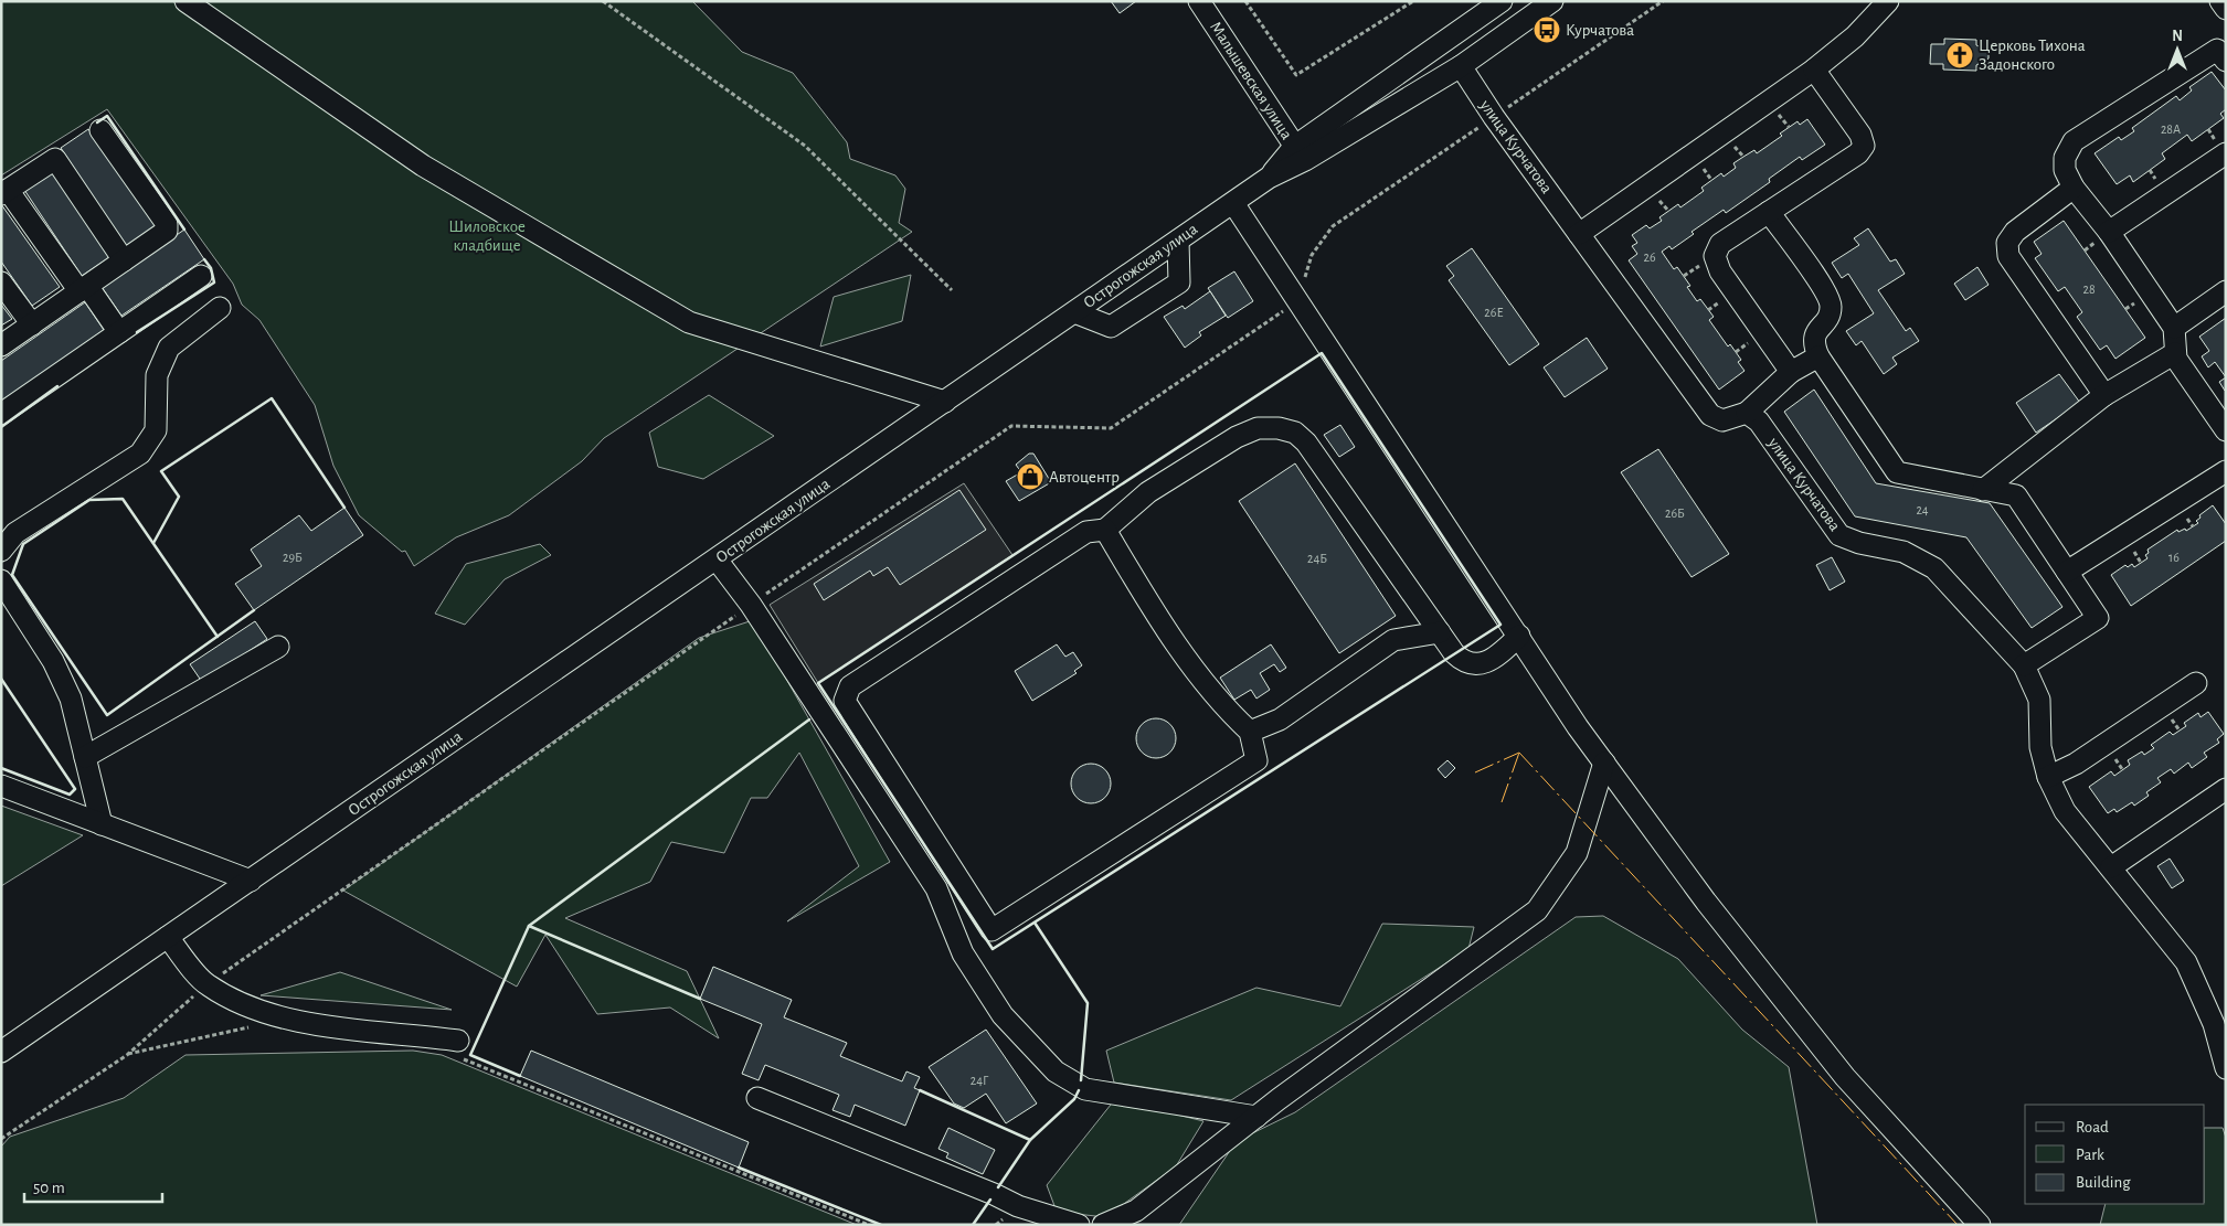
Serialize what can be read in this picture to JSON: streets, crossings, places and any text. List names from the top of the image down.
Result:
{
  "streets": {
    "street": ["Малышевская улица", "улица Курчатова", "Острогожская улица"]
  },
  "crossings": [
    ["Малышевская улица", "Острогожская улица"]
  ],
  "parks": ["Шиловское кладбище"],
  "places": {
    "bus stop": ["Курчатова"],
    "church": ["Церковь Тихона Задонского"],
    "shop": ["Автоцентр"]
  },
  "house_numbers": [
    "28А",
    "26",
    "28",
    "26Е",
    "24",
    "26Б",
    "29Б",
    "16",
    "24Б",
    "24Г"
  ],
  "legend": ["Road", "Park", "Building"],
  "scale_bar": "50 m",
  "north": "top"
}
